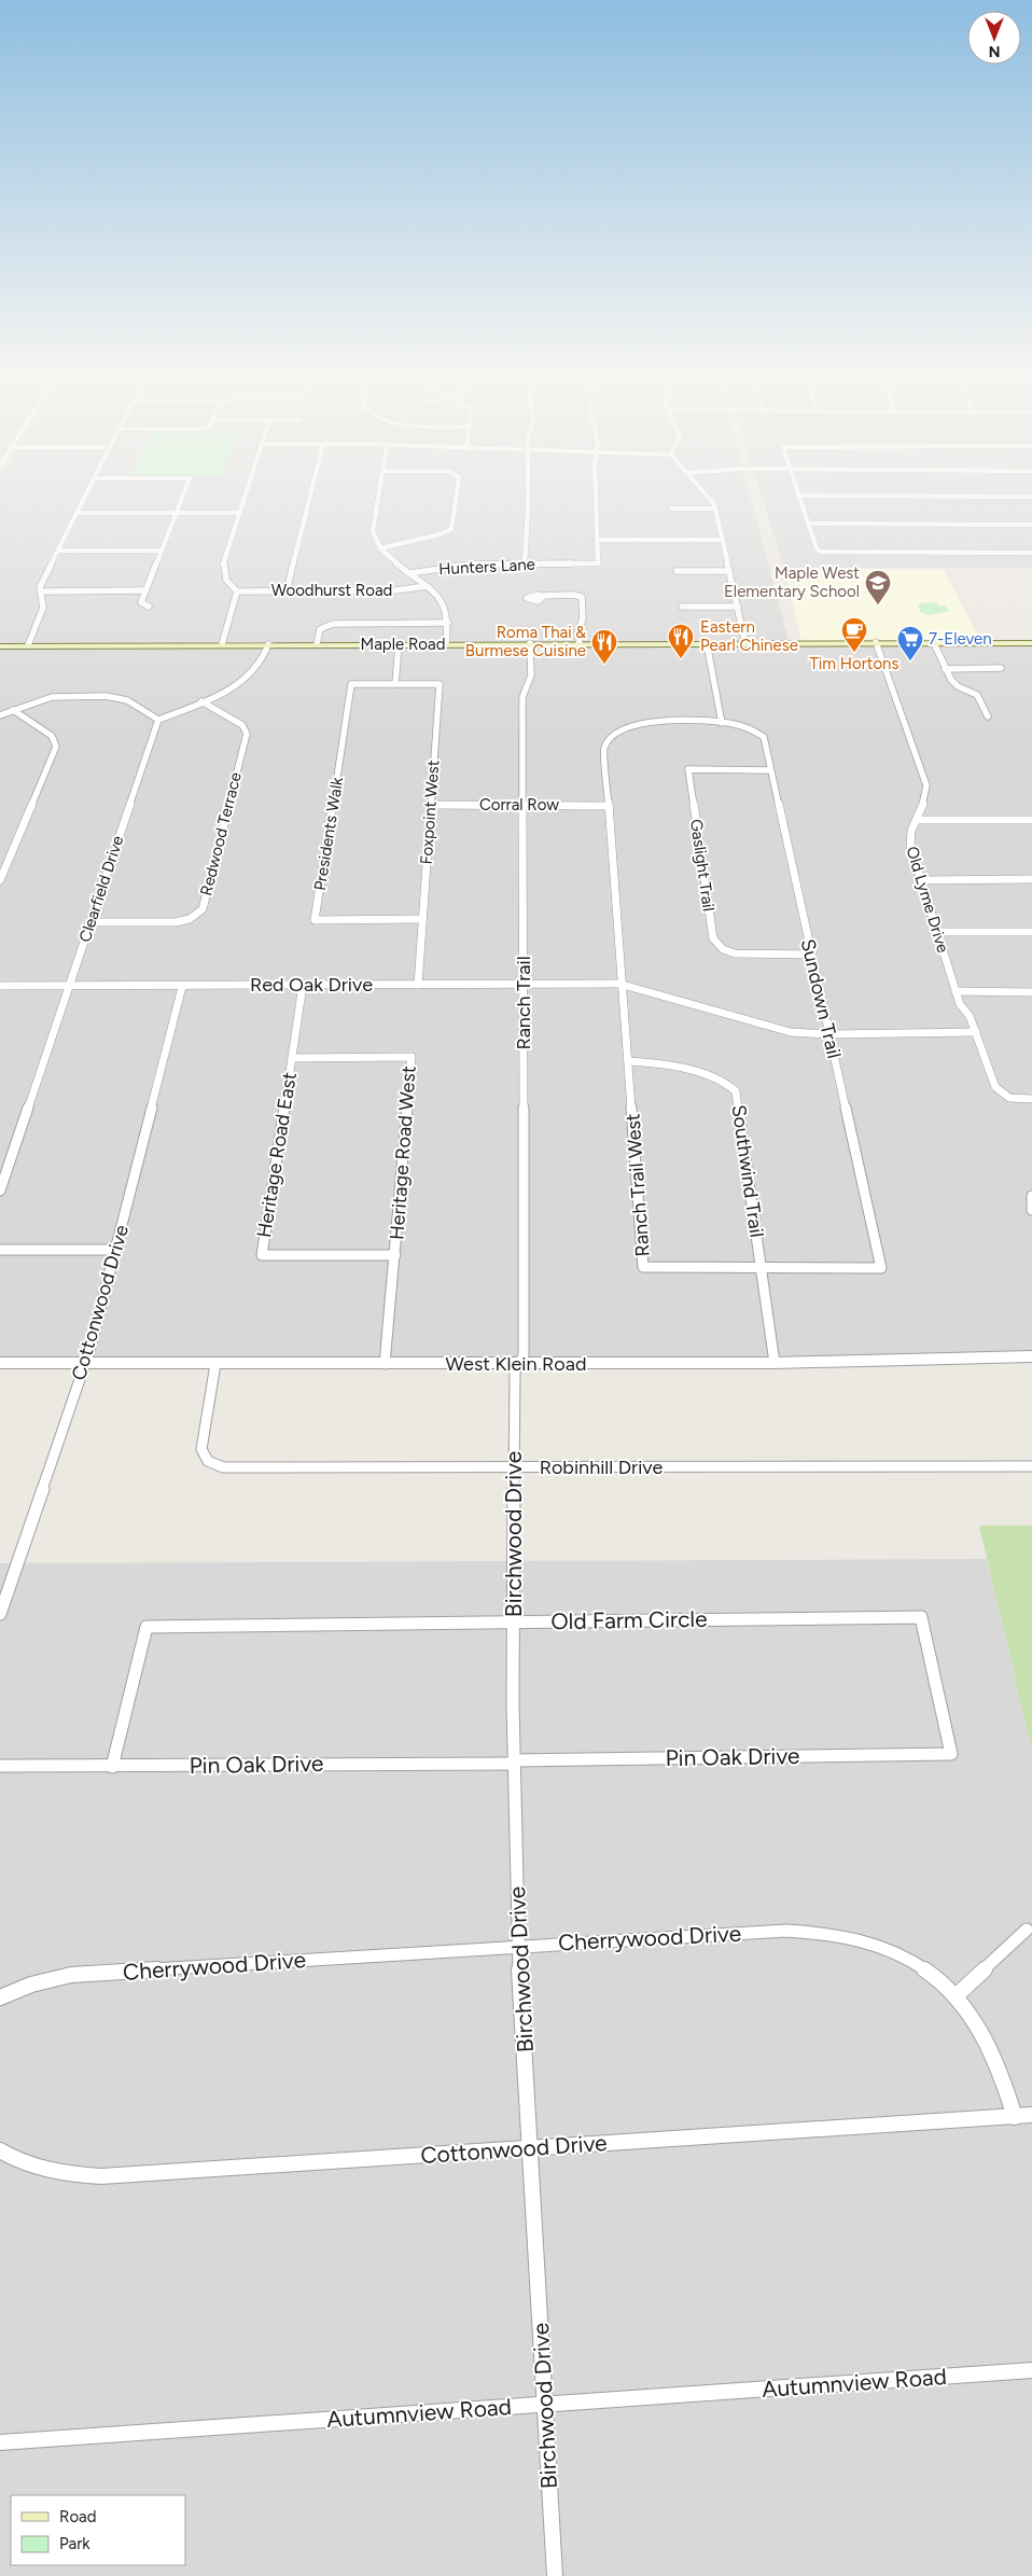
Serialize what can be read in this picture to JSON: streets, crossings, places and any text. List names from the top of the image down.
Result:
{
  "streets": {
    "main road": ["Maple Road"],
    "street": [
      "Hunters Lane",
      "Woodhurst Road",
      "Corral Row",
      "Foxpoint West",
      "Redwood Terrace",
      "Presidents Walk",
      "Gaslight Trail",
      "Clearfield Drive",
      "Old Lyme Drive",
      "Red Oak Drive",
      "Sundown Trail",
      "Ranch Trail",
      "Heritage Road West",
      "Heritage Road East",
      "Southwind Trail",
      "Ranch Trail West",
      "Cottonwood Drive",
      "West Klein Road",
      "Robinhill Drive",
      "Birchwood Drive",
      "Old Farm Circle",
      "Pin Oak Drive",
      "Cherrywood Drive",
      "Autumnview Road"
    ]
  },
  "crossings": [
    ["Maple Road", "Old Lyme Drive"],
    ["Maple Road", "Ranch Trail"],
    ["Corral Row", "Foxpoint West"],
    ["Corral Row", "Ranch Trail"],
    ["Corral Row", "Ranch Trail West"],
    ["Foxpoint West", "Presidents Walk"],
    ["Foxpoint West", "Red Oak Drive"],
    ["Redwood Terrace", "Clearfield Drive"],
    ["Gaslight Trail", "Sundown Trail"],
    ["Clearfield Drive", "Red Oak Drive"],
    ["Old Lyme Drive", "Red Oak Drive"],
    ["Red Oak Drive", "Sundown Trail"],
    ["Red Oak Drive", "Ranch Trail"],
    ["Red Oak Drive", "Heritage Road East"],
    ["Red Oak Drive", "Ranch Trail West"],
    ["Red Oak Drive", "Cottonwood Drive"],
    ["Sundown Trail", "Southwind Trail"],
    ["Sundown Trail", "Ranch Trail West"],
    ["Ranch Trail", "West Klein Road"],
    ["Ranch Trail", "Birchwood Drive"],
    ["Heritage Road West", "Heritage Road East"],
    ["Heritage Road West", "West Klein Road"],
    ["Southwind Trail", "Ranch Trail West"],
    ["Southwind Trail", "West Klein Road"],
    ["Cottonwood Drive", "West Klein Road"],
    ["Cottonwood Drive", "Birchwood Drive"],
    ["Cottonwood Drive", "Cherrywood Drive"],
    ["West Klein Road", "Robinhill Drive"],
    ["West Klein Road", "Birchwood Drive"],
    ["Robinhill Drive", "Birchwood Drive"],
    ["Birchwood Drive", "Old Farm Circle"],
    ["Birchwood Drive", "Pin Oak Drive"],
    ["Birchwood Drive", "Cherrywood Drive"],
    ["Birchwood Drive", "Autumnview Road"],
    ["Old Farm Circle", "Pin Oak Drive"]
  ],
  "places": {
    "school or university": ["Maple West Elementary School"],
    "cafe": ["Tim Hortons"],
    "restaurant": ["Eastern Pearl Chinese", "Roma Thai & Burmese Cuisine"],
    "supermarket": ["7-Eleven"]
  },
  "legend": ["Road", "Park"],
  "north": "bottom"
}
